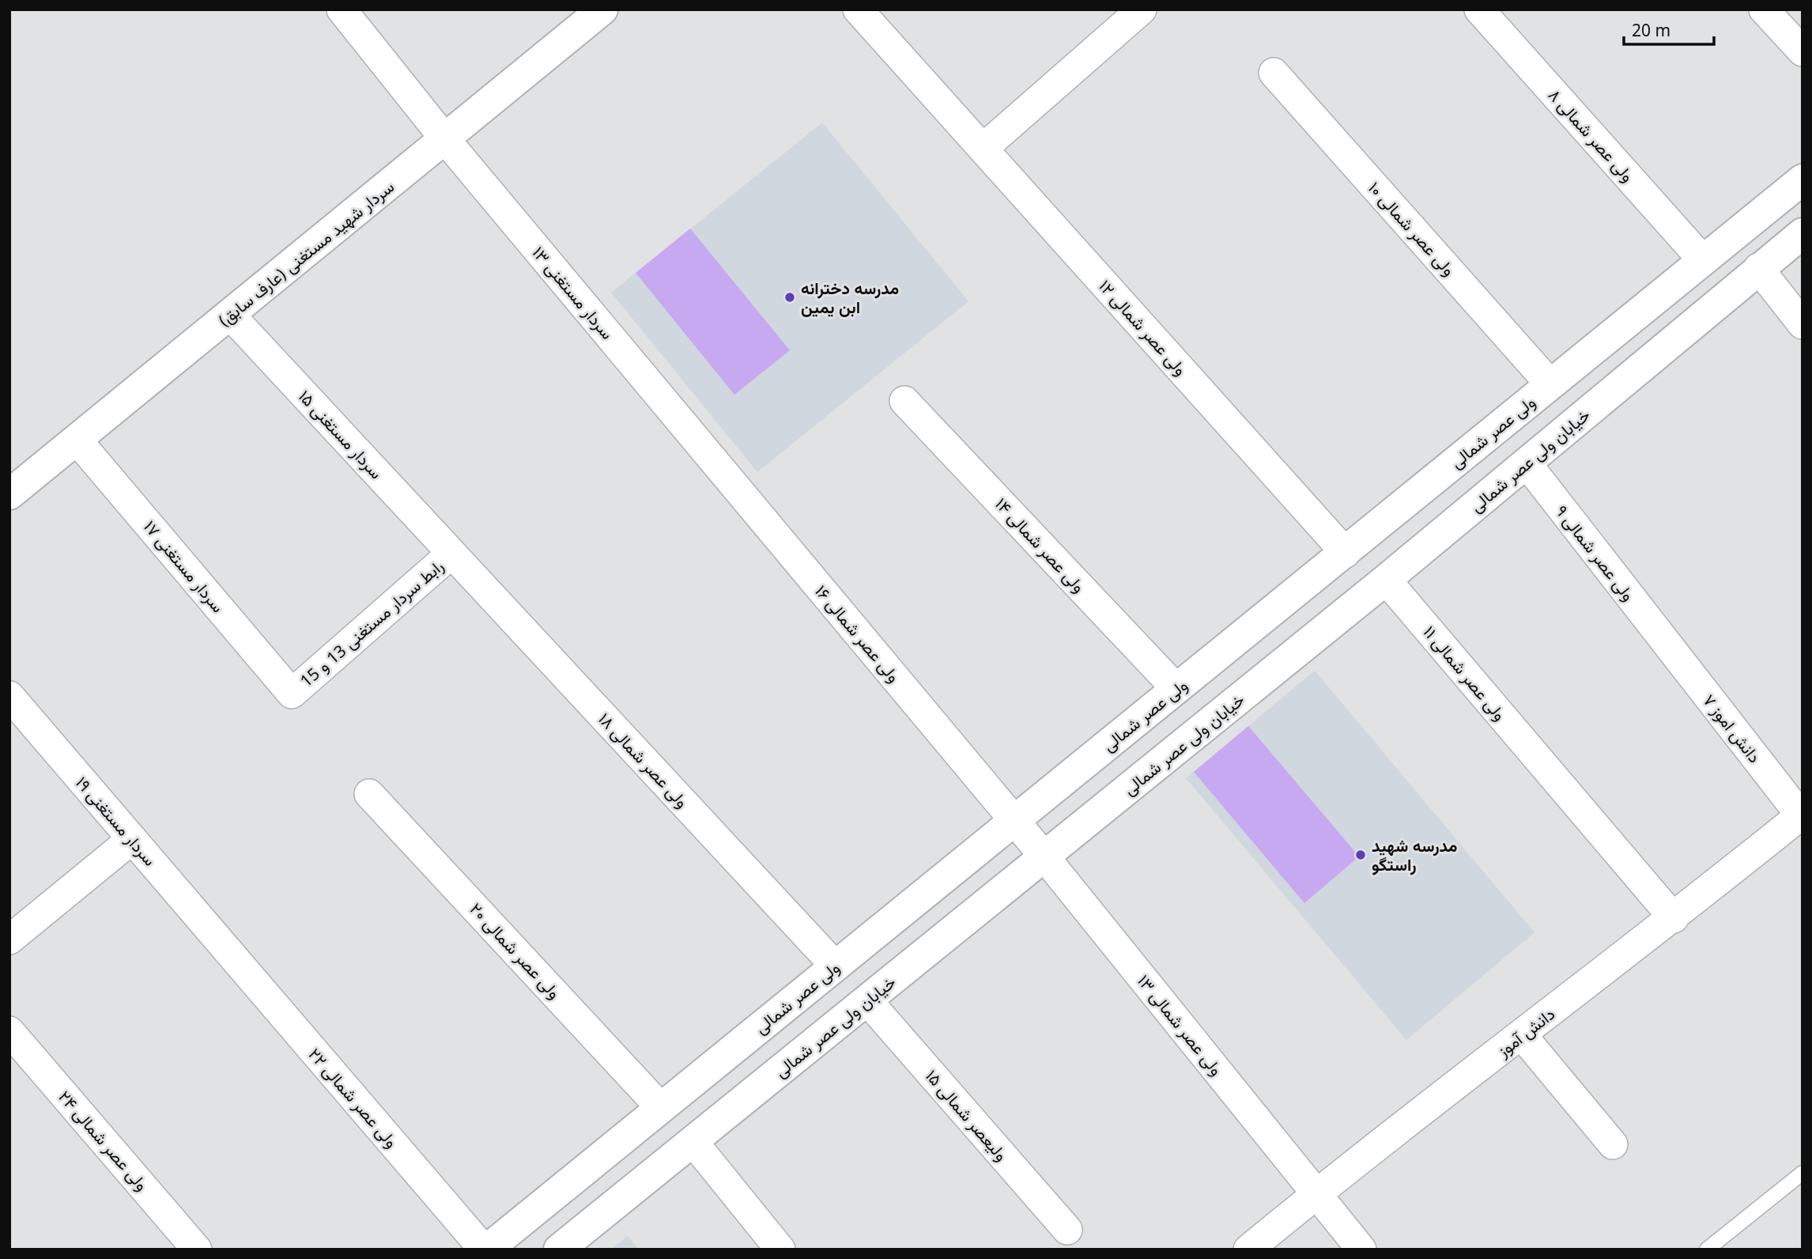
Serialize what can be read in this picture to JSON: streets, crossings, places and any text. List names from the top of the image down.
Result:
{
  "streets": {
    "street": [
      "ولی عصر شمالی ۸",
      "ولی عصر شمالی ۱۰",
      "سردار شهید مستغنی (عارف سابق)",
      "سردار مستغنی ۱۳",
      "ولی عصر شمالی ۱۲",
      "ولی عصر شمالی",
      "سردار مستغنی ۱۵",
      "خیابان ولی عصر شمالی",
      "ولی عصر شمالی ۱۴",
      "ولی عصر شمالی ۹",
      "سردار مستغنی ۱۷",
      "رابط سردار مستغنی 13 و 15",
      "ولی عصر شمالی ۱۶",
      "ولی عصر شمالی ۱۱",
      "دانش اموز ۷",
      "ولی عصر شمالی ۱۸",
      "سردار مستغنی ۱۹",
      "ولی عصر شمالی ۲۰",
      "ولی عصر شمالی ۱۳",
      "دانش آموز",
      "ولی عصر شمالی ۲۲",
      "ولیعصر شمالی ۱۵",
      "ولی عصر شمالی ۲۴"
    ]
  },
  "crossings": [
    ["ولی عصر شمالی ۸", "ولی عصر شمالی"],
    ["ولی عصر شمالی ۱۰", "ولی عصر شمالی"],
    ["سردار شهید مستغنی (عارف سابق)", "سردار مستغنی ۱۳"],
    ["سردار شهید مستغنی (عارف سابق)", "سردار مستغنی ۱۵"],
    ["سردار شهید مستغنی (عارف سابق)", "سردار مستغنی ۱۷"],
    ["سردار مستغنی ۱۳", "ولی عصر شمالی ۱۶"],
    ["ولی عصر شمالی ۱۲", "ولی عصر شمالی"],
    ["ولی عصر شمالی", "ولی عصر شمالی ۱۴"],
    ["ولی عصر شمالی", "ولی عصر شمالی ۱۶"],
    ["ولی عصر شمالی", "ولی عصر شمالی ۱۸"],
    ["ولی عصر شمالی", "ولی عصر شمالی ۲۰"],
    ["ولی عصر شمالی", "ولی عصر شمالی ۲۲"],
    ["سردار مستغنی ۱۵", "رابط سردار مستغنی 13 و 15"],
    ["سردار مستغنی ۱۵", "ولی عصر شمالی ۱۸"],
    ["خیابان ولی عصر شمالی", "ولی عصر شمالی ۹"],
    ["خیابان ولی عصر شمالی", "ولی عصر شمالی ۱۶"],
    ["خیابان ولی عصر شمالی", "ولی عصر شمالی ۱۱"],
    ["خیابان ولی عصر شمالی", "ولی عصر شمالی ۱۳"],
    ["خیابان ولی عصر شمالی", "ولیعصر شمالی ۱۵"],
    ["ولی عصر شمالی ۹", "دانش اموز ۷"],
    ["سردار مستغنی ۱۷", "رابط سردار مستغنی 13 و 15"],
    ["رابط سردار مستغنی 13 و 15", "ولی عصر شمالی ۱۸"],
    ["ولی عصر شمالی ۱۶", "ولی عصر شمالی ۱۳"],
    ["ولی عصر شمالی ۱۱", "دانش آموز"],
    ["دانش اموز ۷", "دانش آموز"],
    ["سردار مستغنی ۱۹", "ولی عصر شمالی ۲۲"],
    ["ولی عصر شمالی ۱۳", "دانش آموز"]
  ],
  "places": ["مدرسه دخترانه ابن یمین", "مدرسه شهید راستگو"],
  "scale_bar": "20 m"
}
